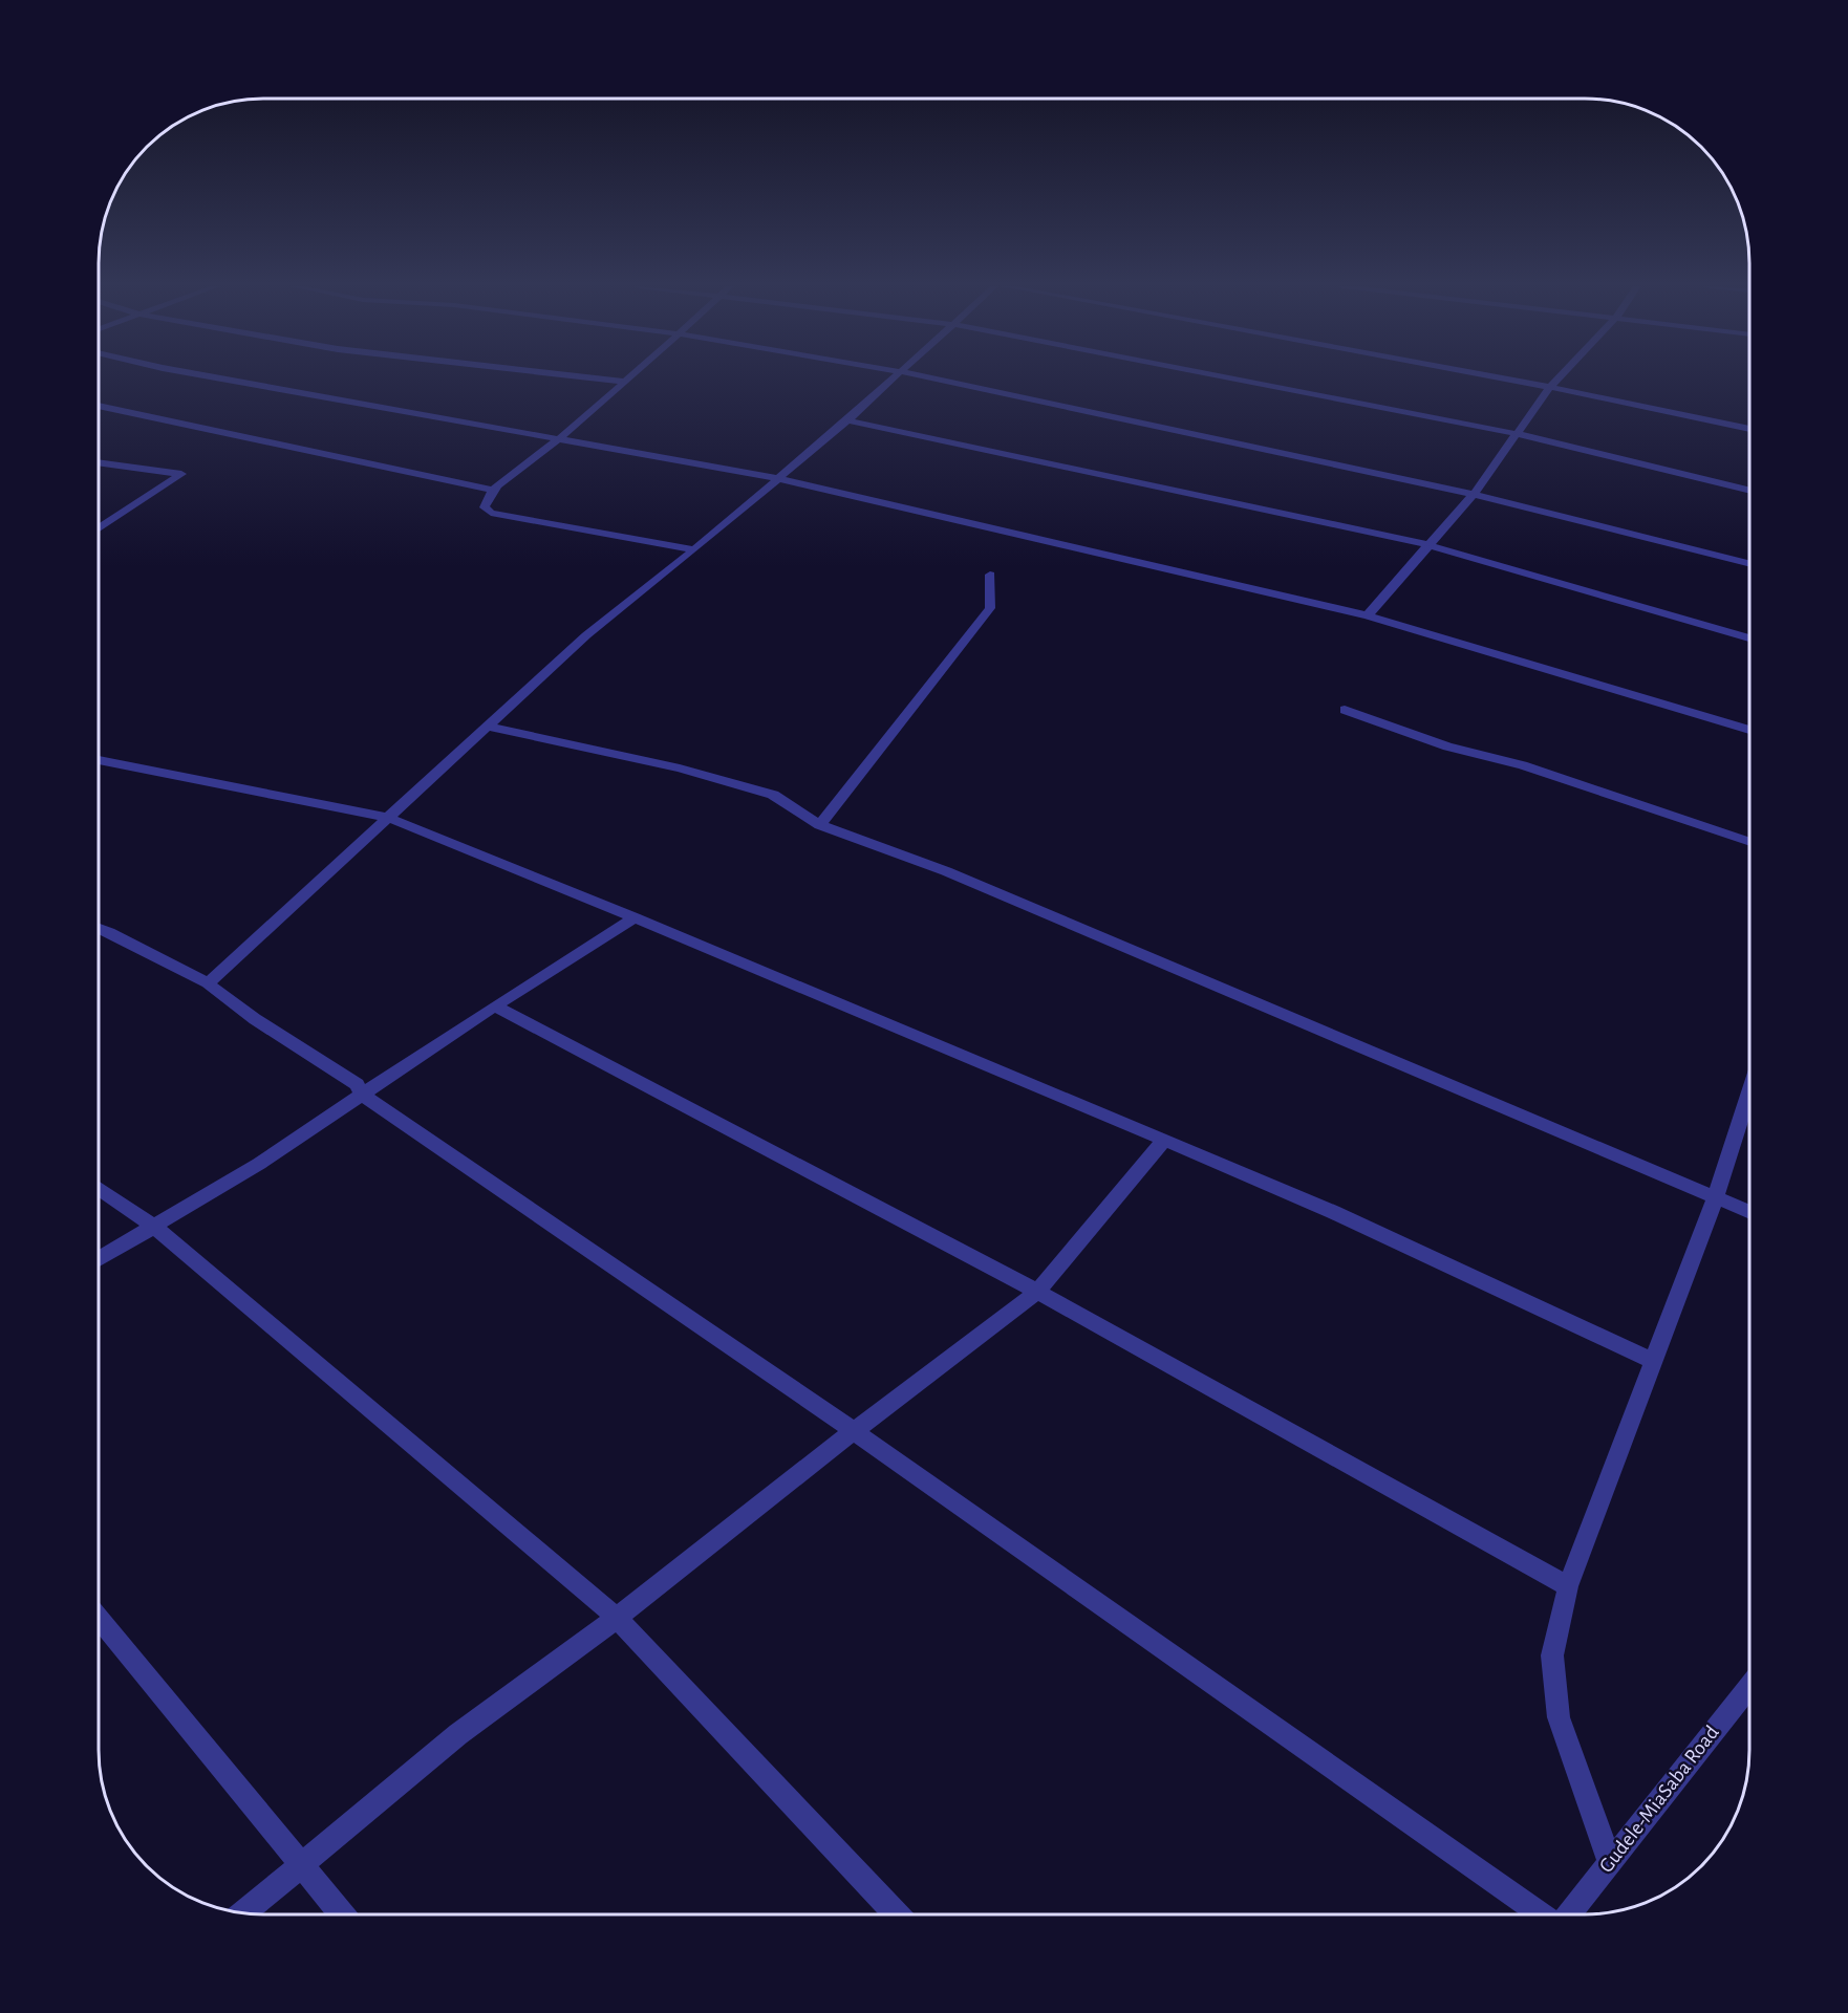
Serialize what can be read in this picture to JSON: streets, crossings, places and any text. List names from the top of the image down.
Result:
{
  "streets": {
    "street": ["Gudele-MiaSaba Road"]
  }
}
